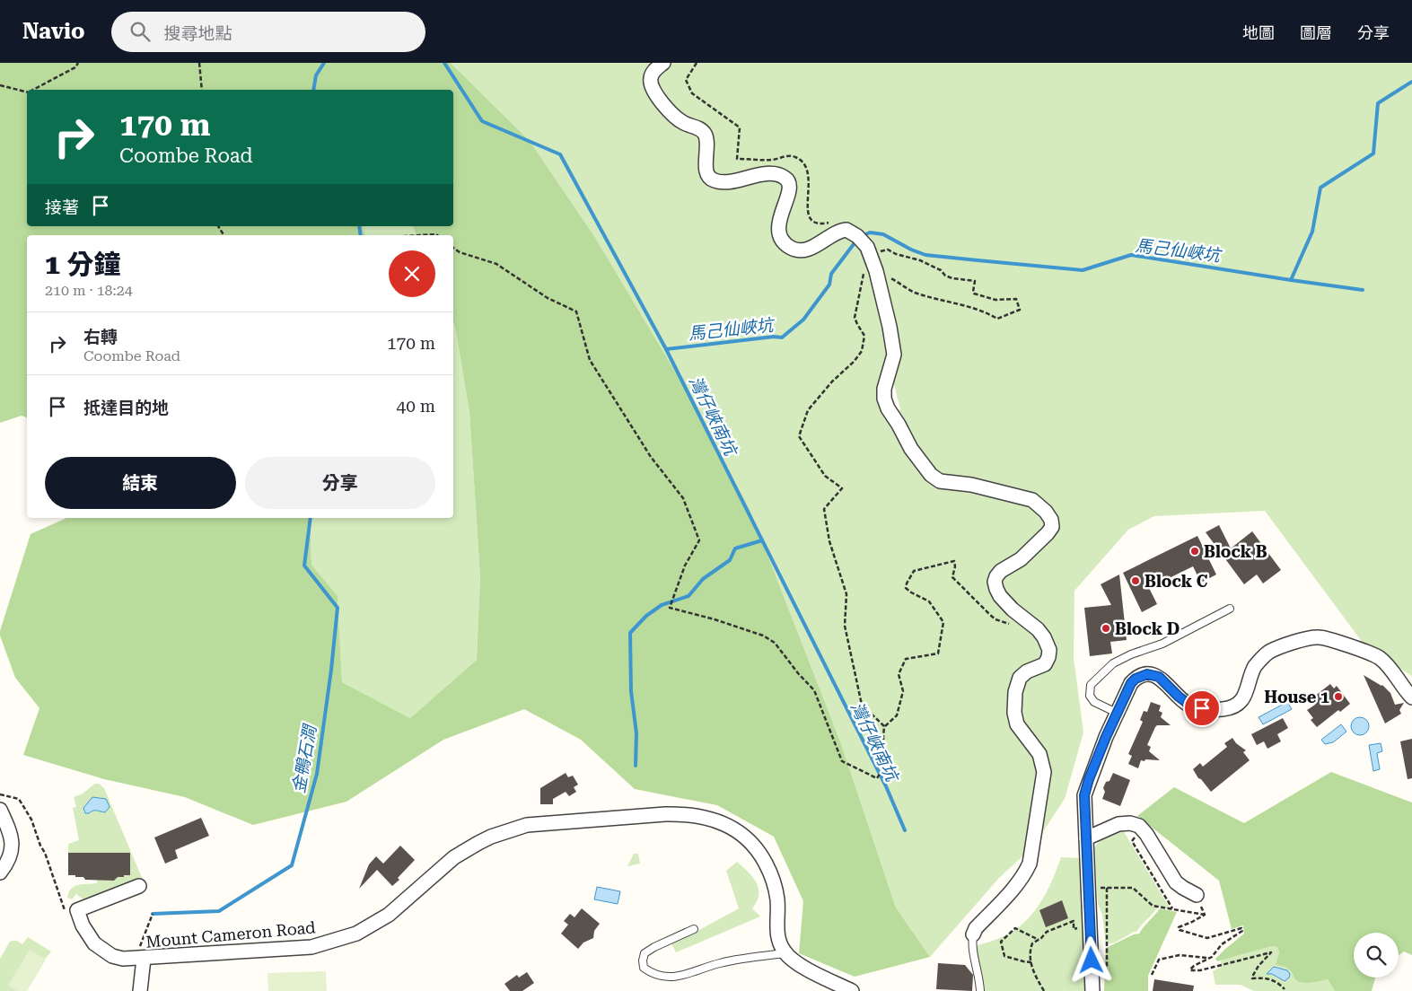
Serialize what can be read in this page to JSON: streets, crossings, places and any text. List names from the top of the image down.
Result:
{
  "streets": {
    "street": ["Mount Cameron Road"]
  },
  "water": ["馬己仙峽坑", "灣仔峽南坑", "金鴨石澗"],
  "places": [
    "Block B",
    "Block C",
    "Block D",
    "House 1"
  ],
  "page": {
    "header": "Navio",
    "search": "搜尋地點",
    "nav": ["地圖", "圖層", "分享"],
    "turn": ["170 m", "Coombe Road"],
    "then": "接著",
    "heading": ["1 分鐘", "210 m · 18:24"],
    "list": [
      {
        "name": "右轉",
        "note": "Coombe Road",
        "value": "170 m"
      },
      {
        "name": "抵達目的地",
        "value": "40 m"
      }
    ],
    "buttons": ["結束", "分享"]
  }
}
